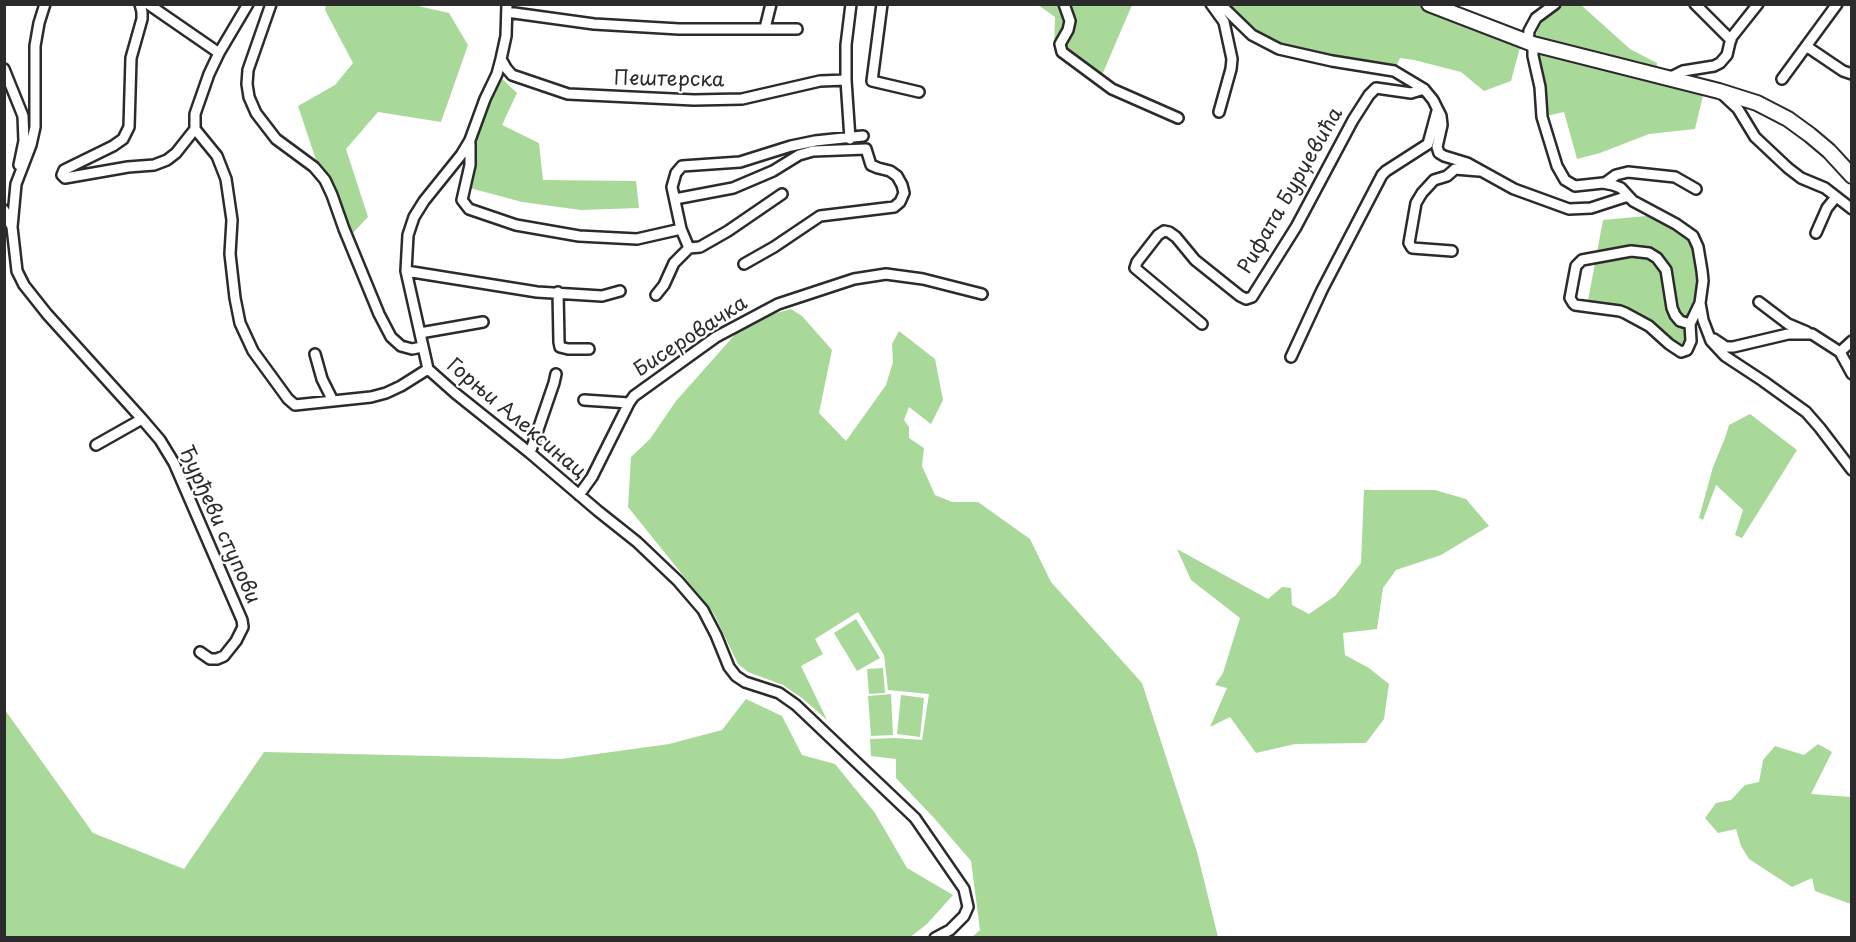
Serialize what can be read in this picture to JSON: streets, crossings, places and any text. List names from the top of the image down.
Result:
{
  "streets": {
    "street": [
      "Пештерска",
      "Рифата Бурџевића",
      "Бисеровачка",
      "Горњи Алексинац",
      "Ђурђеви ступови"
    ]
  },
  "crossings": [
    ["Пештерска", "Горњи Алексинац"],
    ["Бисеровачка", "Горњи Алексинац"]
  ]
}
